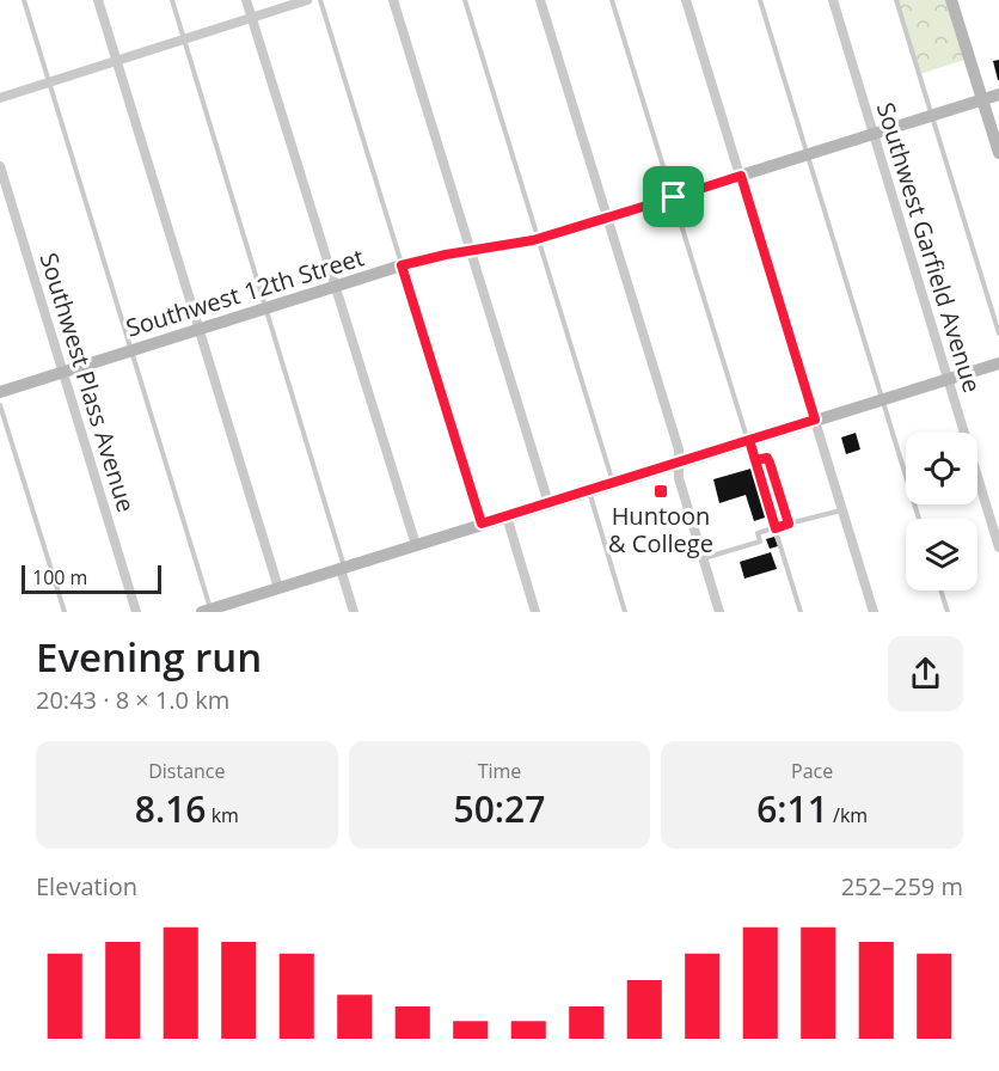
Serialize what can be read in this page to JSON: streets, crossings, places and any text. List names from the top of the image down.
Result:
{
  "streets": {
    "main road": ["Southwest 12th Street"],
    "street": ["Southwest Garfield Avenue", "Southwest Plass Avenue"]
  },
  "crossings": [
    ["Southwest Garfield Avenue", "Southwest 12th Street"],
    ["Southwest 12th Street", "Southwest Plass Avenue"]
  ],
  "places": {
    "transit": ["Huntoon & College"]
  },
  "scale_bar": "100 m",
  "page": {
    "scale": "100 m",
    "heading": ["Evening run", "20:43 · 8 × 1.0 km"],
    "stats": [
      ["Distance", "8.16 km"],
      ["Time", "50:27"],
      ["Pace", "6:11 /km"]
    ],
    "chart": ["Elevation", "252–259 m"]
  }
}
